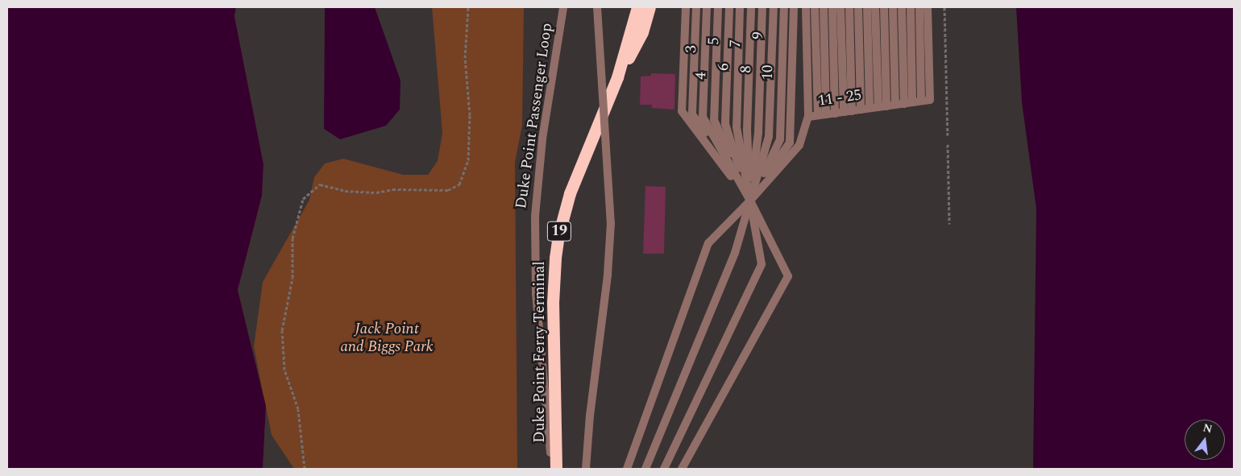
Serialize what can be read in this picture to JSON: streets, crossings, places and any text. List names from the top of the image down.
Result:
{
  "streets": {
    "highway": ["19", "Duke Point Ferry Terminal"],
    "lane": [
      "9",
      "5",
      "7",
      "3",
      "6",
      "8",
      "10",
      "4",
      "11 - 25",
      "Duke Point Passenger Loop"
    ]
  },
  "crossings": [
    ["9", "5"],
    ["9", "7"],
    ["9", "3"],
    ["9", "6"],
    ["9", "8"],
    ["9", "10"],
    ["9", "4"],
    ["9", "11 - 25"],
    ["5", "7"],
    ["5", "3"],
    ["5", "6"],
    ["5", "8"],
    ["5", "10"],
    ["5", "4"],
    ["5", "11 - 25"],
    ["7", "3"],
    ["7", "6"],
    ["7", "8"],
    ["7", "10"],
    ["7", "4"],
    ["7", "11 - 25"],
    ["3", "6"],
    ["3", "8"],
    ["3", "10"],
    ["3", "4"],
    ["3", "11 - 25"],
    ["6", "8"],
    ["6", "10"],
    ["6", "4"],
    ["6", "11 - 25"],
    ["8", "10"],
    ["8", "4"],
    ["8", "11 - 25"],
    ["10", "4"],
    ["10", "11 - 25"],
    ["4", "11 - 25"]
  ],
  "parks": ["Jack Point and Biggs Park"],
  "north": "top"
}
